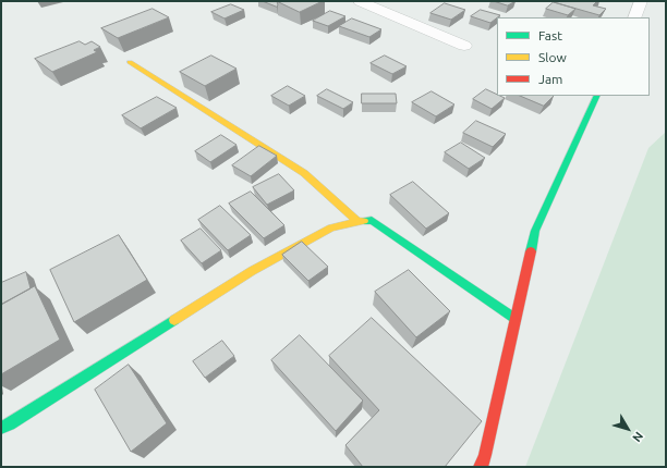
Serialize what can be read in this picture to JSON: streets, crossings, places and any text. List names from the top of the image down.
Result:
{
  "legend": ["Fast", "Slow", "Jam"],
  "north": "bottom right"
}
